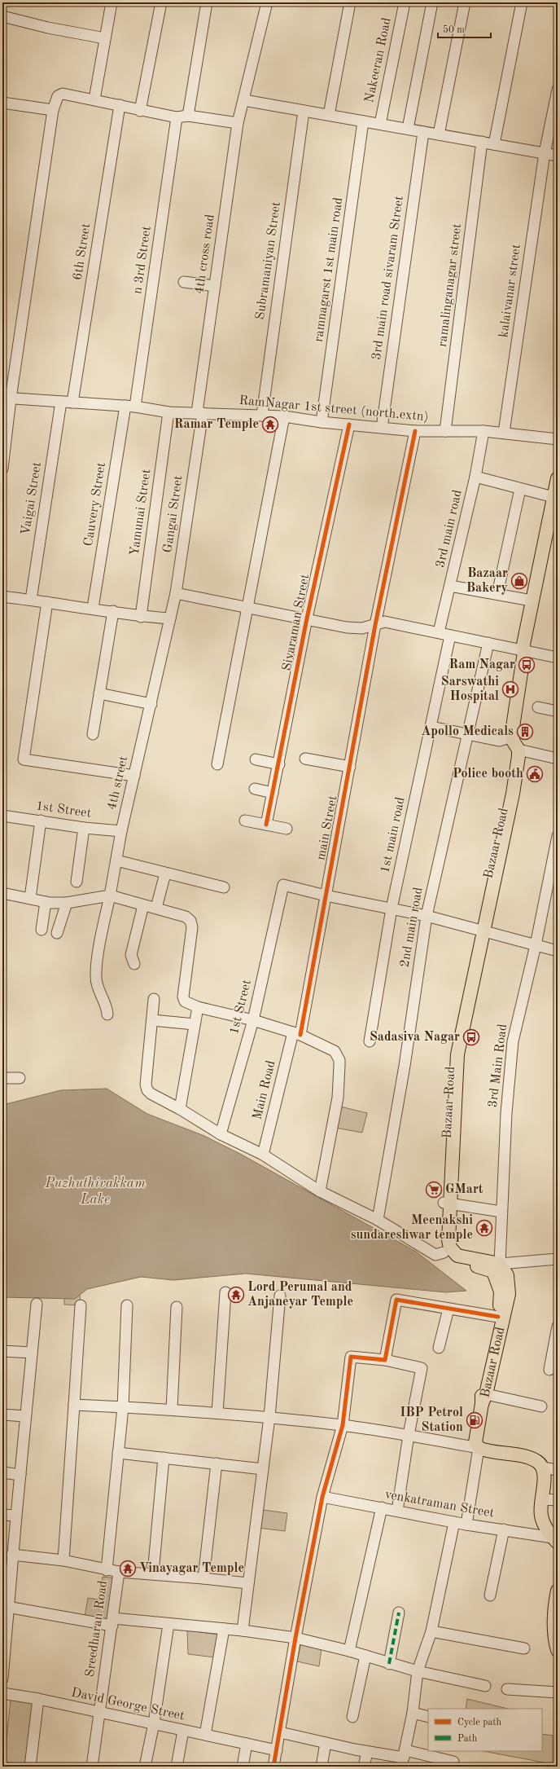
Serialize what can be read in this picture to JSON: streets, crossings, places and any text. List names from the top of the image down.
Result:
{
  "streets": {
    "main road": ["Bazaar Road"],
    "street": [
      "Nakeeran Road",
      "6th Street",
      "4th cross road",
      "n 3rd Street",
      "Subramaniyan Street",
      "ramnagarst 1st main road",
      "3rd main road sivaram Street",
      "ramalinganagar street",
      "kalaivanar street",
      "RamNagar 1st street (north.extn)",
      "Vaigai Street",
      "Cauvery Street",
      "Yamunai Street",
      "Gangai Street",
      "3rd main road",
      "Sivaraman Street",
      "4th street",
      "1st Street",
      "main Street",
      "1st main road",
      "2nd main road",
      "3rd Main Road",
      "Main Road",
      "venkatraman Street",
      "Sreedharan Road",
      "David George Street"
    ]
  },
  "crossings": [
    ["6th Street", "RamNagar 1st street (north.extn)"],
    ["4th cross road", "RamNagar 1st street (north.extn)"],
    ["4th cross road", "Gangai Street"],
    ["n 3rd Street", "RamNagar 1st street (north.extn)"],
    ["n 3rd Street", "Cauvery Street"],
    ["Subramaniyan Street", "RamNagar 1st street (north.extn)"],
    ["ramnagarst 1st main road", "RamNagar 1st street (north.extn)"],
    ["3rd main road sivaram Street", "RamNagar 1st street (north.extn)"],
    ["ramalinganagar street", "RamNagar 1st street (north.extn)"],
    ["kalaivanar street", "RamNagar 1st street (north.extn)"],
    ["RamNagar 1st street (north.extn)", "Vaigai Street"],
    ["RamNagar 1st street (north.extn)", "Cauvery Street"],
    ["RamNagar 1st street (north.extn)", "Yamunai Street"],
    ["RamNagar 1st street (north.extn)", "Gangai Street"],
    ["RamNagar 1st street (north.extn)", "3rd main road"],
    ["RamNagar 1st street (north.extn)", "Sivaraman Street"],
    ["RamNagar 1st street (north.extn)", "main Street"],
    ["Gangai Street", "4th street"],
    ["4th street", "1st Street"],
    ["1st Street", "main Street"],
    ["main Street", "Main Road"],
    ["Bazaar Road", "3rd Main Road"],
    ["Sreedharan Road", "David George Street"]
  ],
  "water": ["Puzhuthivakkam Lake"],
  "places": {
    "temple": [
      "Ramar Temple",
      "Meenakshi sundareshwar temple",
      "Lord Perumal and Anjaneyar Temple",
      "Vinayagar Temple"
    ],
    "shop": ["Bazaar Bakery"],
    "bus stop": ["Ram Nagar", "Sadasiva Nagar"],
    "hospital": ["Sarswathi Hospital"],
    "building": ["Apollo Medicals"],
    "public building": ["Police booth"],
    "supermarket": ["GMart"],
    "fuel station": ["IBP Petrol Station"]
  },
  "legend": ["Cycle path", "Path"],
  "scale_bar": "50 m"
}
